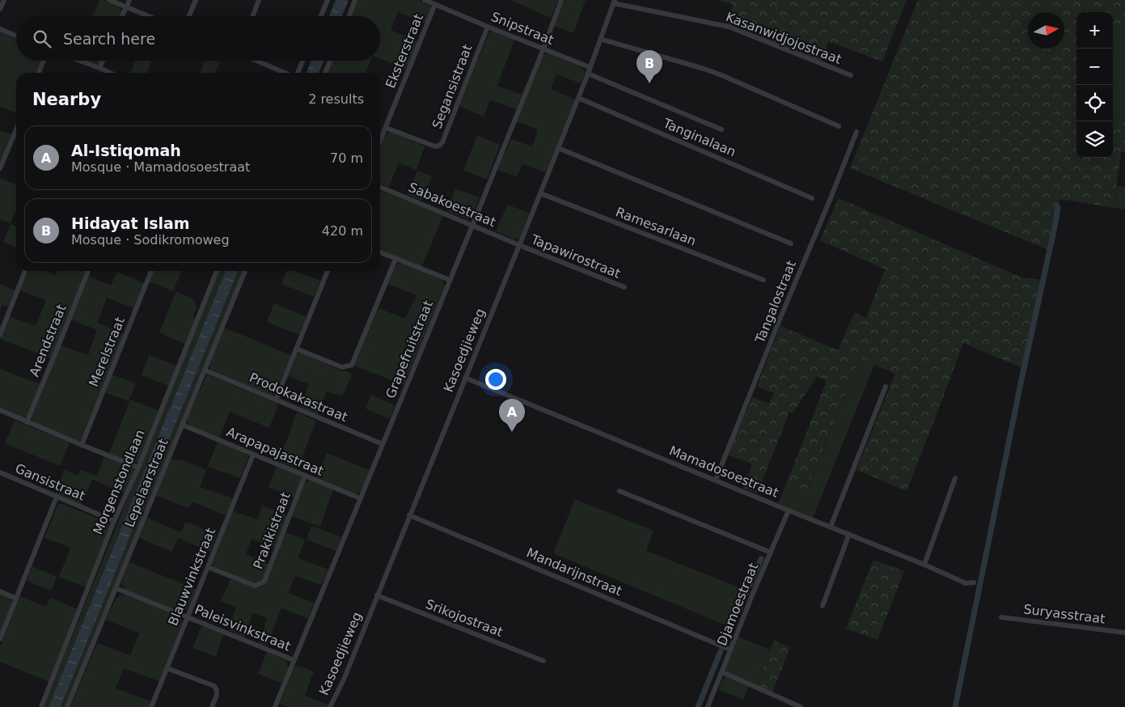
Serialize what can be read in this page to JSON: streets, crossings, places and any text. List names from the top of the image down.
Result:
{
  "streets": {
    "street": [
      "Snipstraat",
      "Kasanwidjojostraat",
      "Eksterstraat",
      "Segansistraat",
      "Tanginalaan",
      "Sabakoestraat",
      "Ramesarlaan",
      "Tapawirostraat",
      "Tangalostraat",
      "Arendstraat",
      "Grapefruitstraat",
      "Kasoedjieweg",
      "Merelstraat",
      "Prodokakastraat",
      "Arapapajastraat",
      "Mamadosoestraat",
      "Gansistraat",
      "Morgenstondlaan",
      "Lepelaarstraat",
      "Prakikistraat",
      "Mandarijnstraat",
      "Blauwvinkstraat",
      "Djamoestraat",
      "Suryasstraat",
      "Srikojostraat",
      "Paleisvinkstraat"
    ]
  },
  "crossings": [
    ["Snipstraat", "Eksterstraat"],
    ["Snipstraat", "Segansistraat"],
    ["Snipstraat", "Grapefruitstraat"],
    ["Snipstraat", "Kasoedjieweg"],
    ["Kasanwidjojostraat", "Kasoedjieweg"],
    ["Eksterstraat", "Segansistraat"],
    ["Tanginalaan", "Kasoedjieweg"],
    ["Sabakoestraat", "Tapawirostraat"],
    ["Sabakoestraat", "Grapefruitstraat"],
    ["Sabakoestraat", "Kasoedjieweg"],
    ["Ramesarlaan", "Kasoedjieweg"],
    ["Tapawirostraat", "Kasoedjieweg"],
    ["Tangalostraat", "Mamadosoestraat"],
    ["Grapefruitstraat", "Prodokakastraat"],
    ["Grapefruitstraat", "Arapapajastraat"],
    ["Grapefruitstraat", "Paleisvinkstraat"],
    ["Kasoedjieweg", "Mamadosoestraat"],
    ["Kasoedjieweg", "Mandarijnstraat"],
    ["Kasoedjieweg", "Srikojostraat"],
    ["Prodokakastraat", "Lepelaarstraat"],
    ["Arapapajastraat", "Lepelaarstraat"],
    ["Arapapajastraat", "Prakikistraat"],
    ["Arapapajastraat", "Blauwvinkstraat"],
    ["Mamadosoestraat", "Djamoestraat"],
    ["Gansistraat", "Morgenstondlaan"],
    ["Lepelaarstraat", "Paleisvinkstraat"],
    ["Prakikistraat", "Blauwvinkstraat"],
    ["Mandarijnstraat", "Djamoestraat"],
    ["Blauwvinkstraat", "Paleisvinkstraat"]
  ],
  "north": "right",
  "page": {
    "map_buttons": ["+", "−"],
    "search": "Search here",
    "pins": ["B", "A"],
    "heading": ["Nearby", "2 results"],
    "list": [
      {
        "mark": "A",
        "name": "Al-Istiqomah",
        "note": "Mosque · Mamadosoestraat",
        "value": "70 m"
      },
      {
        "mark": "B",
        "name": "Hidayat Islam",
        "note": "Mosque · Sodikromoweg",
        "value": "420 m"
      }
    ]
  }
}
